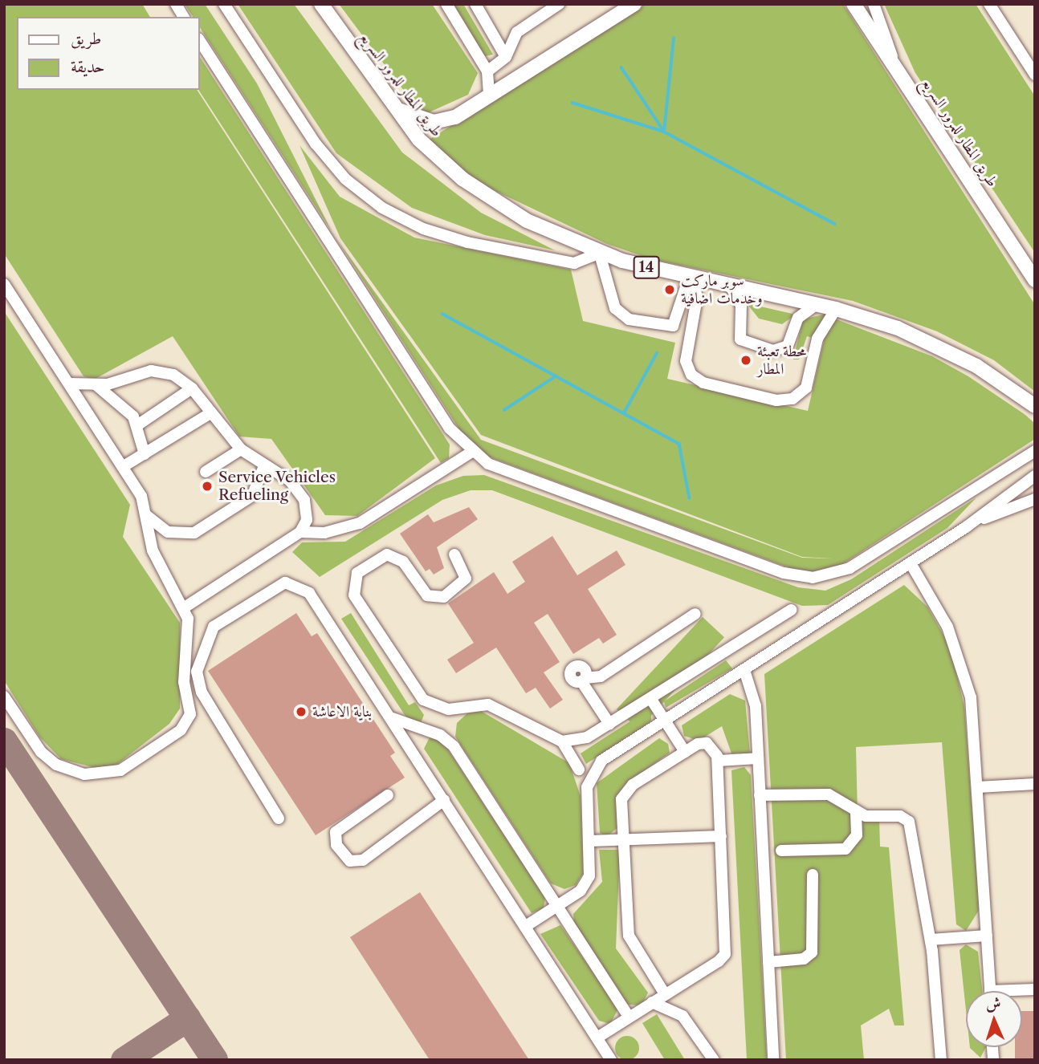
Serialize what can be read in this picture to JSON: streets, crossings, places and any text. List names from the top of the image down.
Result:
{
  "streets": {
    "main road": ["طريق المطار للمرور السريع", "14"]
  },
  "places": [
    "سوبر ماركت وخدمات اضافية",
    "محطة تعبئة المطار",
    "Service Vehicles Refueling",
    "بناية الاعاشة"
  ],
  "legend": ["طريق", "حديقة"],
  "north": "top"
}
